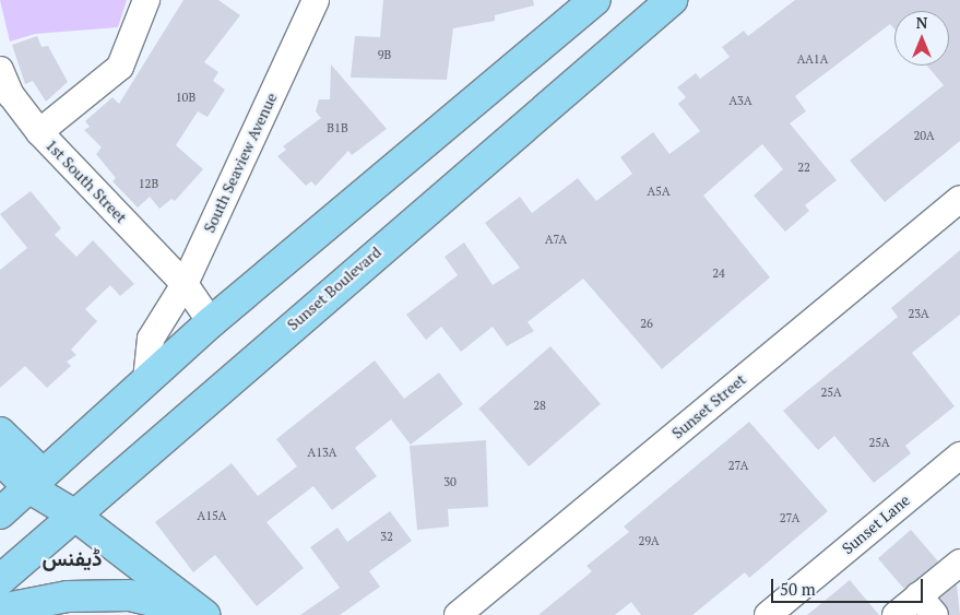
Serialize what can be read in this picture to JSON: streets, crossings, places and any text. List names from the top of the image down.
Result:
{
  "streets": {
    "main road": ["Sunset Boulevard"],
    "street": [
      "South Seaview Avenue",
      "1st South Street",
      "Sunset Street",
      "Sunset Lane"
    ]
  },
  "crossings": [
    ["South Seaview Avenue", "1st South Street"]
  ],
  "districts": ["ڈیفنس"],
  "house_numbers": [
    "9B",
    "AA1A",
    "10B",
    "A3A",
    "B1B",
    "20A",
    "22",
    "12B",
    "A5A",
    "A7A",
    "24",
    "23A",
    "26",
    "25A",
    "28",
    "25A",
    "A13A",
    "27A",
    "30",
    "A15A",
    "27A",
    "32",
    "29A"
  ],
  "scale_bar": "50 m",
  "north": "top"
}
